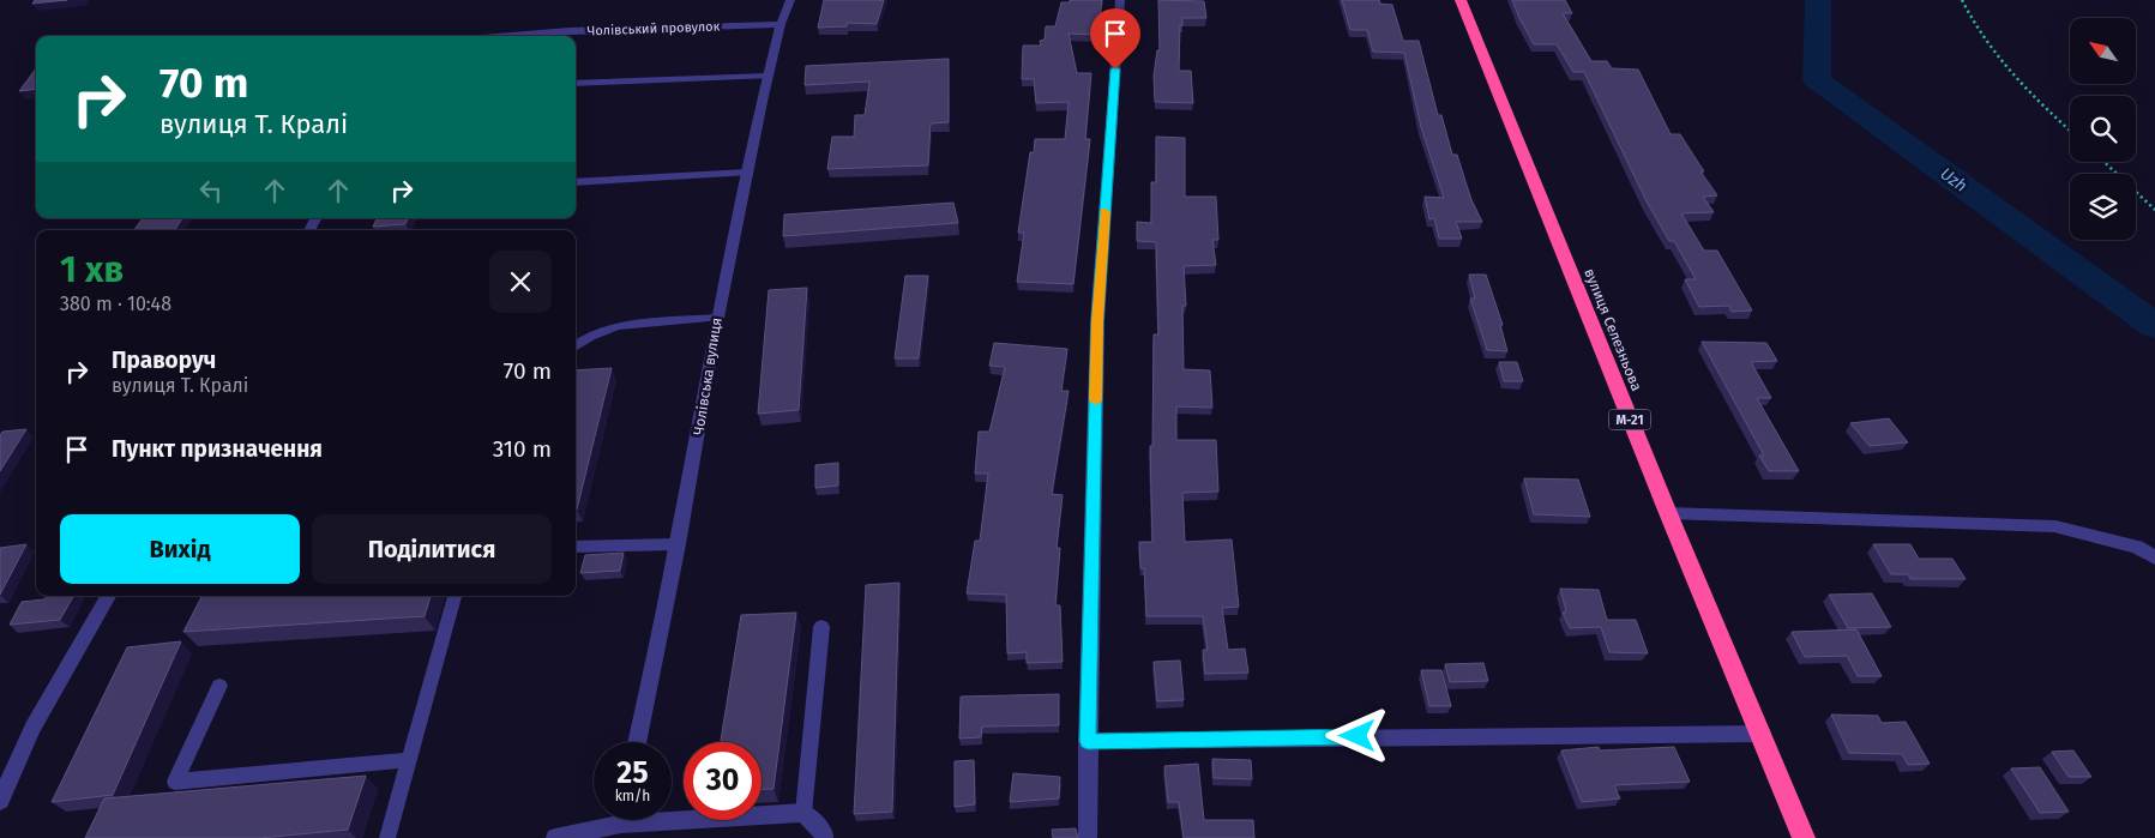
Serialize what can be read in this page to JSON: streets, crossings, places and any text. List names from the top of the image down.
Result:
{
  "streets": {
    "highway": ["вулиця Селезньова", "М-21"],
    "street": ["Чолівський провулок", "Чолівська вулиця"]
  },
  "crossings": [
    ["Чолівський провулок", "Чолівська вулиця"]
  ],
  "water": ["Uzh"],
  "north": "top left",
  "page": {
    "turn": ["70 m", "вулиця Т. Кралі"],
    "heading": ["1 хв", "380 m · 10:48"],
    "list": [
      {
        "name": "Праворуч",
        "note": "вулиця Т. Кралі",
        "value": "70 m"
      },
      {
        "name": "Пункт призначення",
        "value": "310 m"
      }
    ],
    "buttons": ["Вихід", "Поділитися"],
    "speed": "25 km/h",
    "limit": "30"
  }
}
